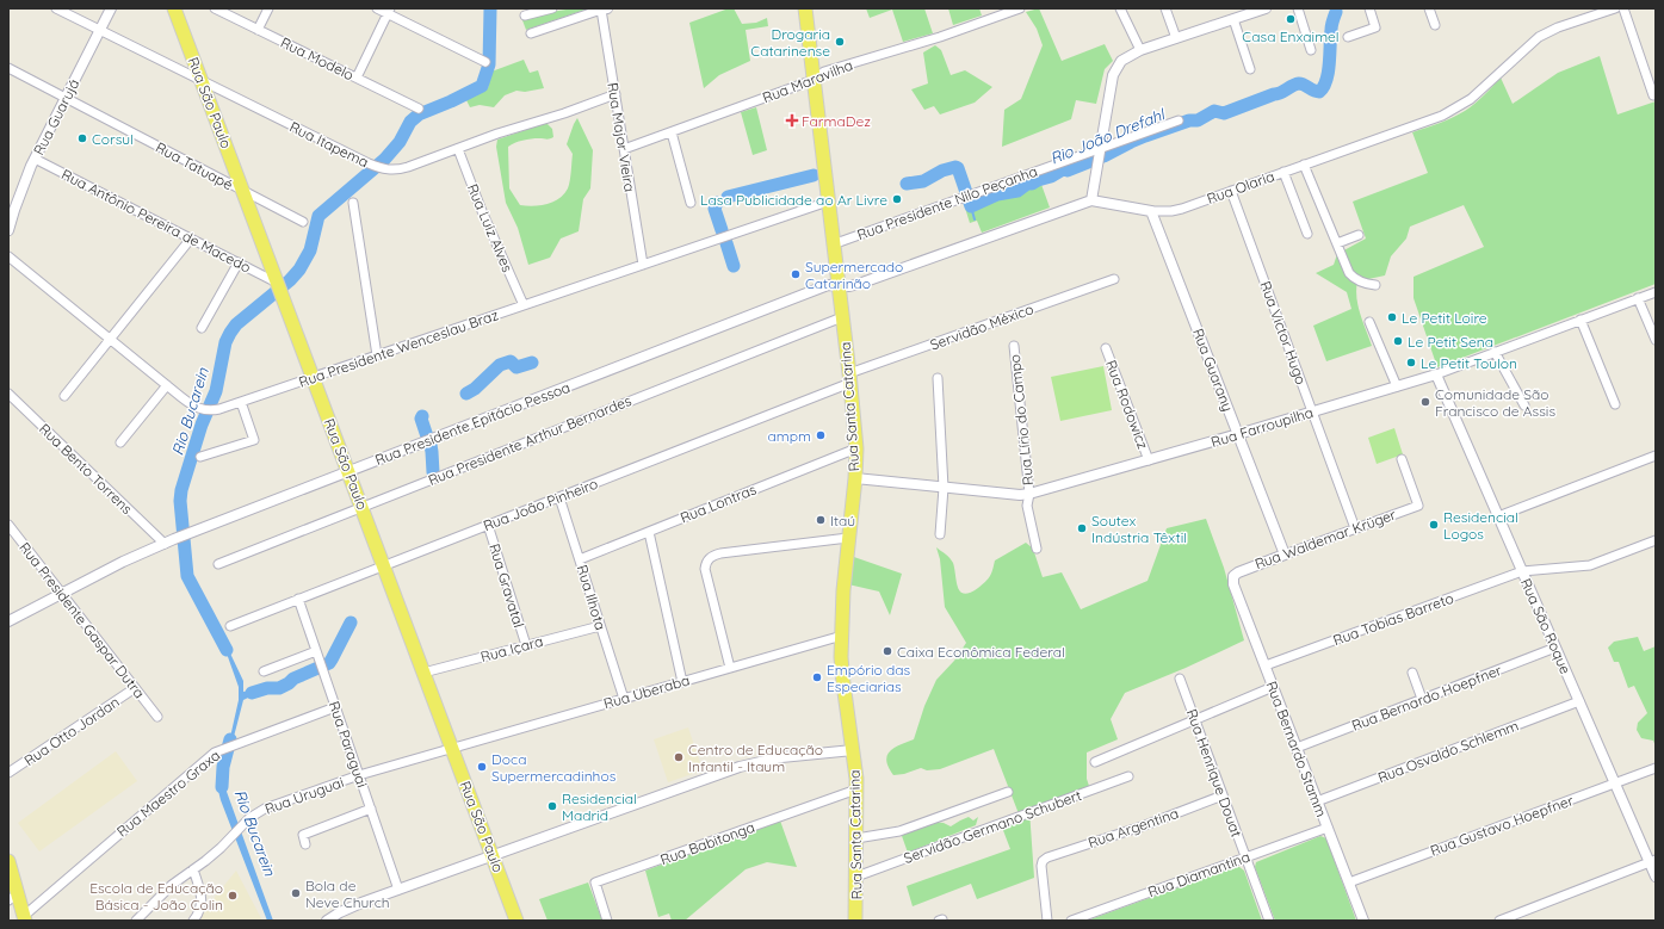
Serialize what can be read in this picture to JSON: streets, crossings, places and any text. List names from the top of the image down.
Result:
{
  "streets": {
    "main road": ["Rua São Paulo", "Rua Santa Catarina"],
    "street": [
      "Rua Modelo",
      "Rua Maravilha",
      "Rua Guarujá",
      "Rua Major Vieira",
      "Rua Itapema",
      "Rua Tatuapé",
      "Rua Olaria",
      "Rua Presidente Nilo Peçanha",
      "Rua Antônio Pereira de Macedo",
      "Rua Luiz Alves",
      "Servidão México",
      "Rua Victor Hugo",
      "Rua Presidente Wenceslau Braz",
      "Rua Guarany",
      "Rua Rodowicz",
      "Rua Lírio do Campo",
      "Rua Presidente Epitácio Pessoa",
      "Rua Farroupilha",
      "Rua Presidente Arthur Bernardes",
      "Rua Bento Torrens",
      "Rua Lontras",
      "Rua João Pinheiro",
      "Rua Waldemar Krüger",
      "Rua Gravatal",
      "Rua Ilhota",
      "Rua Tobias Barreto",
      "Rua Presidente Gaspar Dutra",
      "Rua São Roque",
      "Rua Içara",
      "Rua Uberaba",
      "Rua Bernardo Hoepfner",
      "Rua Otto Jordan",
      "Rua Paraguai",
      "Rua Bernardo Stamm",
      "Rua Osvaldo Schlemm",
      "Rua Henrique Douat",
      "Rua Maestro Graxa",
      "Rua Uruguai",
      "Rua Gustavo Hoepfner",
      "Servidão Germano Schubert",
      "Rua Argentina",
      "Rua Babitonga",
      "Rua Diamantina"
    ]
  },
  "crossings": [
    ["Rua Maravilha", "Rua Major Vieira"],
    ["Rua Maravilha", "Rua Santa Catarina"],
    ["Rua São Paulo", "Rua Itapema"],
    ["Rua São Paulo", "Rua Tatuapé"],
    ["Rua São Paulo", "Rua Antônio Pereira de Macedo"],
    ["Rua São Paulo", "Rua Presidente Wenceslau Braz"],
    ["Rua São Paulo", "Rua Presidente Epitácio Pessoa"],
    ["Rua São Paulo", "Rua Presidente Arthur Bernardes"],
    ["Rua São Paulo", "Rua João Pinheiro"],
    ["Rua São Paulo", "Rua Içara"],
    ["Rua São Paulo", "Rua Uberaba"],
    ["Rua São Paulo", "Rua Uruguai"],
    ["Rua Guarujá", "Rua Itapema"],
    ["Rua Guarujá", "Rua Tatuapé"],
    ["Rua Guarujá", "Rua Antônio Pereira de Macedo"],
    ["Rua Major Vieira", "Rua Itapema"],
    ["Rua Major Vieira", "Rua Presidente Wenceslau Braz"],
    ["Rua Itapema", "Rua Luiz Alves"],
    ["Rua Olaria", "Rua Victor Hugo"],
    ["Rua Olaria", "Rua Guarany"],
    ["Rua Olaria", "Rua Santa Catarina"],
    ["Rua Olaria", "Rua Presidente Epitácio Pessoa"],
    ["Rua Presidente Nilo Peçanha", "Rua Santa Catarina"],
    ["Rua Luiz Alves", "Rua Presidente Wenceslau Braz"],
    ["Servidão México", "Rua Santa Catarina"],
    ["Servidão México", "Rua João Pinheiro"],
    ["Rua Victor Hugo", "Rua Farroupilha"],
    ["Rua Victor Hugo", "Rua Waldemar Krüger"],
    ["Rua Presidente Wenceslau Braz", "Rua Santa Catarina"],
    ["Rua Guarany", "Rua Farroupilha"],
    ["Rua Guarany", "Rua Waldemar Krüger"],
    ["Rua Rodowicz", "Rua Farroupilha"],
    ["Rua Santa Catarina", "Rua Presidente Epitácio Pessoa"],
    ["Rua Santa Catarina", "Rua Farroupilha"],
    ["Rua Santa Catarina", "Rua Presidente Arthur Bernardes"],
    ["Rua Santa Catarina", "Rua Lontras"],
    ["Rua Santa Catarina", "Rua João Pinheiro"],
    ["Rua Santa Catarina", "Rua Uberaba"],
    ["Rua Santa Catarina", "Servidão Germano Schubert"],
    ["Rua Santa Catarina", "Rua Babitonga"],
    ["Rua Lírio do Campo", "Rua Farroupilha"],
    ["Rua Presidente Epitácio Pessoa", "Rua Bento Torrens"],
    ["Rua Presidente Epitácio Pessoa", "Rua Presidente Gaspar Dutra"],
    ["Rua Farroupilha", "Rua São Roque"],
    ["Rua Lontras", "Rua Ilhota"],
    ["Rua João Pinheiro", "Rua Gravatal"],
    ["Rua João Pinheiro", "Rua Ilhota"],
    ["Rua João Pinheiro", "Rua Paraguai"],
    ["Rua Waldemar Krüger", "Rua Bernardo Stamm"],
    ["Rua Gravatal", "Rua Içara"],
    ["Rua Ilhota", "Rua Içara"],
    ["Rua Ilhota", "Rua Uberaba"],
    ["Rua Tobias Barreto", "Rua São Roque"],
    ["Rua Tobias Barreto", "Rua Bernardo Stamm"],
    ["Rua Presidente Gaspar Dutra", "Rua Otto Jordan"],
    ["Rua São Roque", "Rua Bernardo Hoepfner"],
    ["Rua São Roque", "Rua Osvaldo Schlemm"],
    ["Rua São Roque", "Rua Gustavo Hoepfner"],
    ["Rua Uberaba", "Rua Uruguai"],
    ["Rua Bernardo Hoepfner", "Rua Bernardo Stamm"],
    ["Rua Paraguai", "Rua Maestro Graxa"],
    ["Rua Paraguai", "Rua Uruguai"],
    ["Rua Bernardo Stamm", "Rua Osvaldo Schlemm"],
    ["Rua Bernardo Stamm", "Rua Gustavo Hoepfner"],
    ["Rua Bernardo Stamm", "Rua Diamantina"],
    ["Rua Henrique Douat", "Rua Argentina"],
    ["Rua Henrique Douat", "Rua Diamantina"]
  ],
  "water": ["Rio João Drefahl", "Rio Bucarein"],
  "places": {
    "other": [
      "Casa Enxaimel",
      "Drogaria Catarinense",
      "Corsul",
      "Lasa Publicidade ao Ar Livre",
      "Supermercado Catarinão",
      "Le Petit Loire",
      "Le Petit Sena",
      "Le Petit Toulon",
      "Comunidade São Francisco de Assis",
      "ampm",
      "Itaú",
      "Residencial Logos",
      "Soutex Indústria Têxtil",
      "Caixa Econômica Federal",
      "Empório das Especiarias",
      "Centro de Educação Infantil - Itaum",
      "Doca Supermercadinhos",
      "Residencial Madrid",
      "Bola de Neve Church",
      "Escola de Educação Básica - João Colin"
    ],
    "health": ["FarmaDez"]
  }
}
